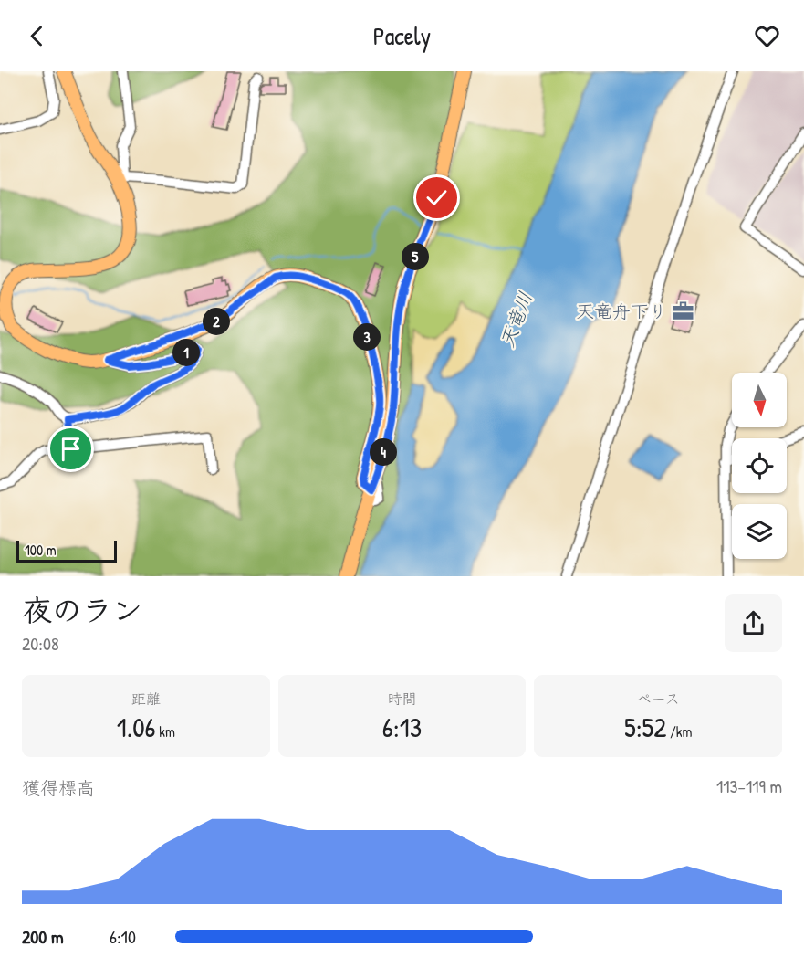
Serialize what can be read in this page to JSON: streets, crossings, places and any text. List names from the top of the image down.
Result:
{
  "water": ["天竜川"],
  "places": {
    "office": ["天竜舟下り"]
  },
  "scale_bar": "100 m",
  "north": "bottom",
  "page": {
    "header": "Pacely",
    "pins": [
      "5",
      "2",
      "3",
      "1",
      "4"
    ],
    "scale": "100 m",
    "heading": ["夜のラン", "20:08"],
    "stats": [
      ["距離", "1.06 km"],
      ["時間", "6:13"],
      ["ペース", "5:52 /km"]
    ],
    "chart": ["獲得標高", "113–119 m"],
    "list": [
      {
        "name": "200 m",
        "note": "6:10"
      }
    ]
  }
}
